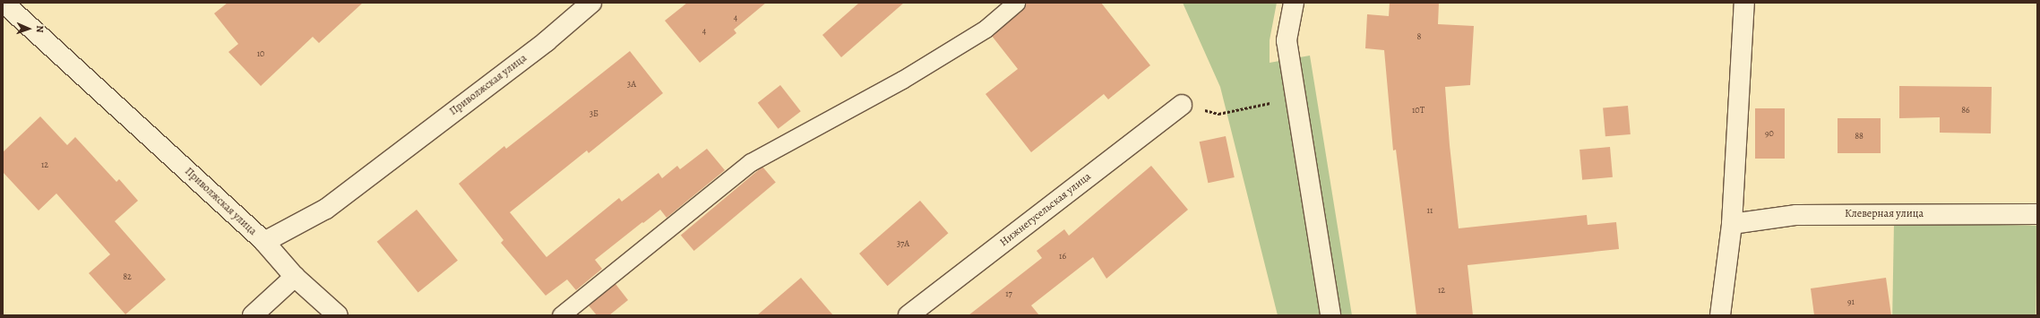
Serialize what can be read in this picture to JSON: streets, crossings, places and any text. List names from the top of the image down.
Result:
{
  "streets": {
    "street": ["Приволжская улица", "Нижнегусельская улица", "Клеверная улица"]
  },
  "house_numbers": [
    "4",
    "4",
    "8",
    "10",
    "3А",
    "10Т",
    "86",
    "3Б",
    "90",
    "88",
    "12",
    "11",
    "37А",
    "16",
    "82",
    "12",
    "17",
    "91"
  ],
  "north": "right"
}
